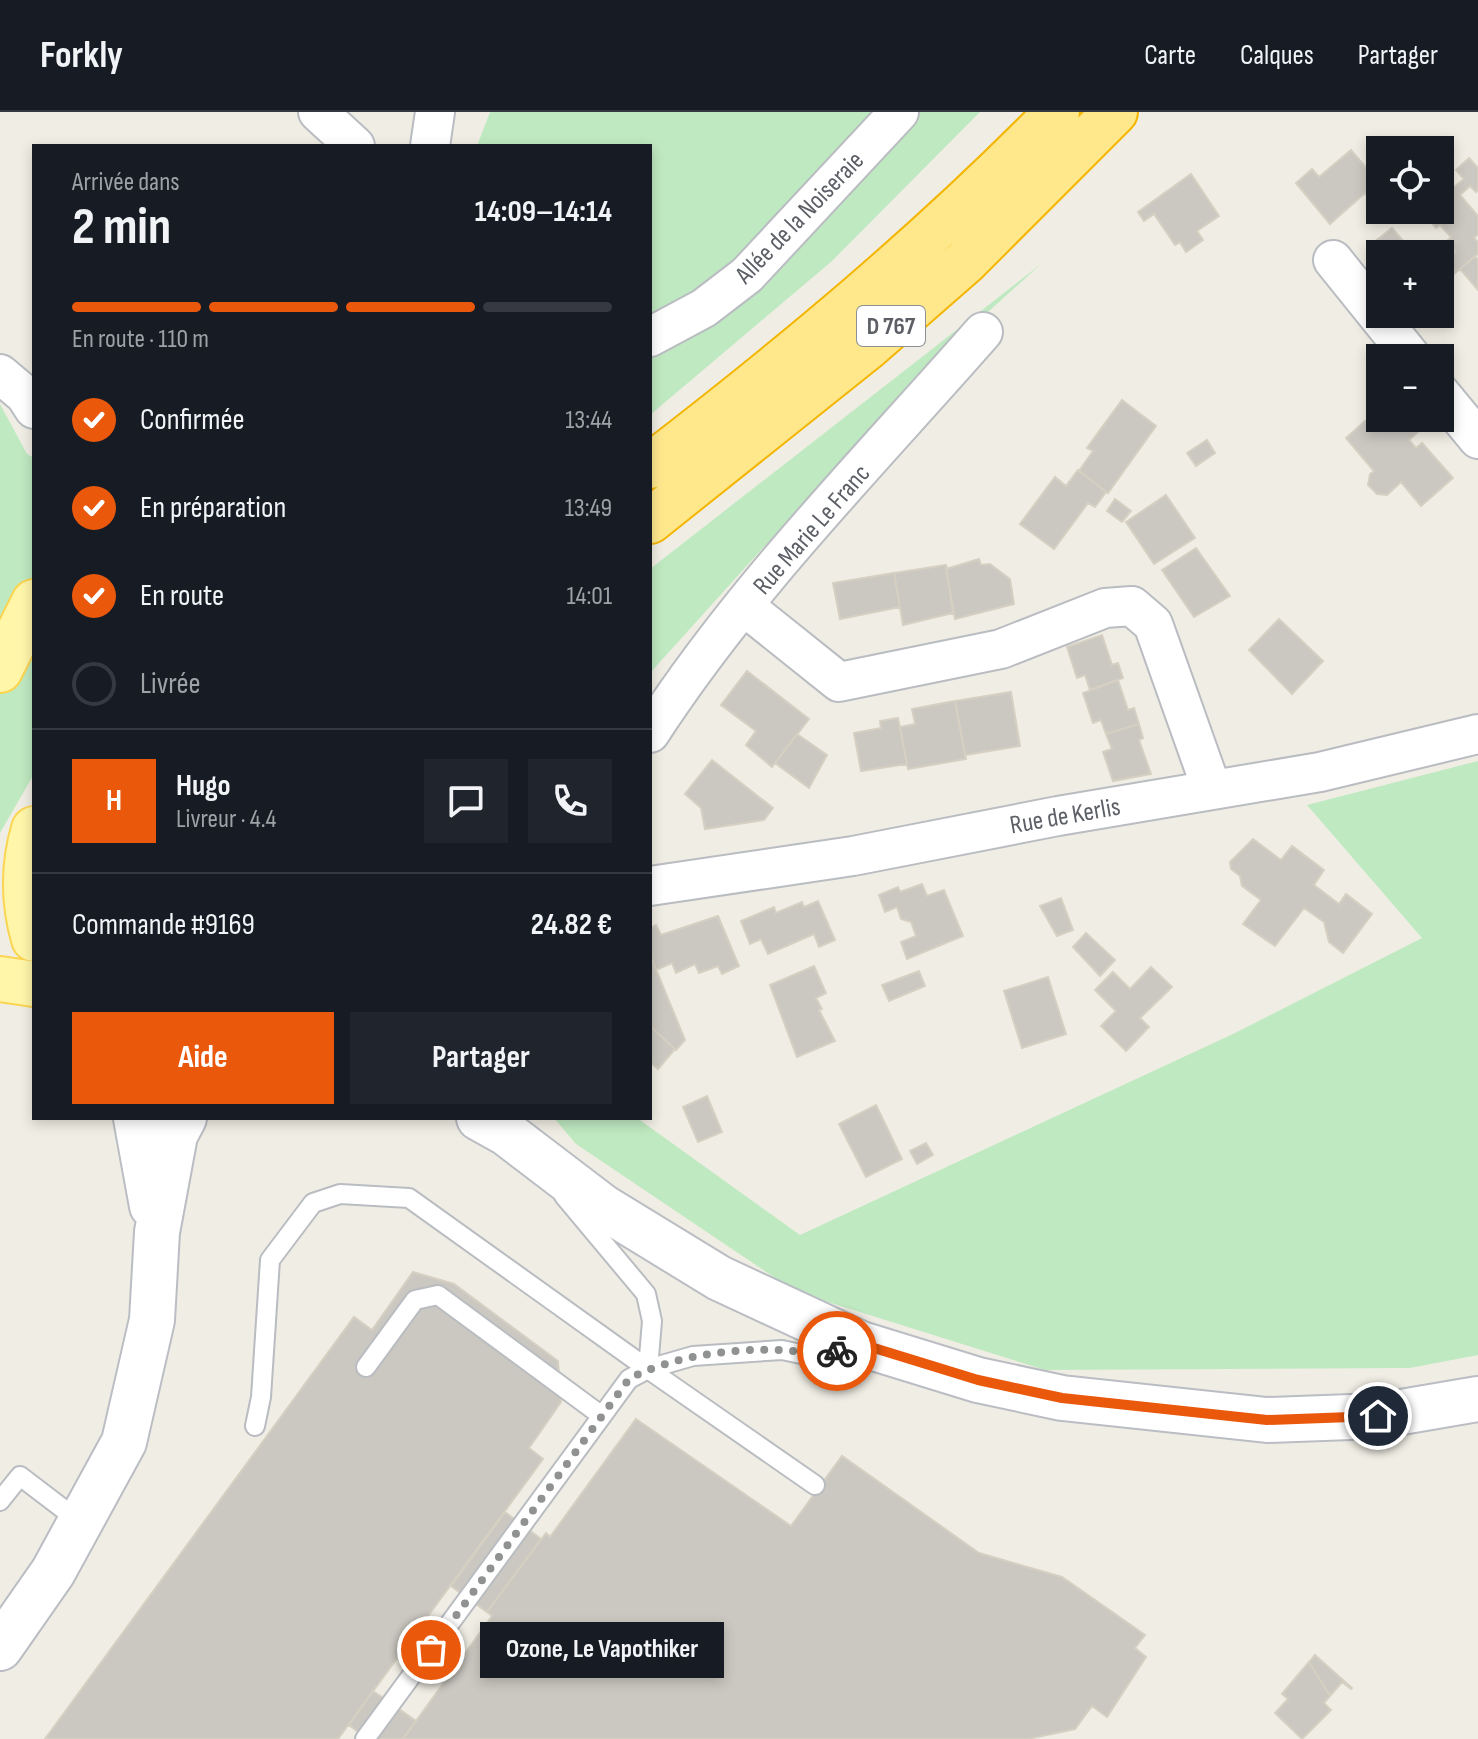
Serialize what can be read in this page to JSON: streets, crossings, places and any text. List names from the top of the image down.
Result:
{
  "streets": {
    "highway": ["D 767"],
    "street": ["Allée de la Noiseraie", "Rue Marie Le Franc", "Rue de Kerlis"]
  },
  "places": ["Ozone, Le Vapothiker"],
  "page": {
    "header": "Forkly",
    "nav": ["Carte", "Calques", "Partager"],
    "map_buttons": ["+", "−"],
    "heading": ["2 min", "Arrivée dans", "14:09–14:14"],
    "panel": [
      "Hugo",
      "Livreur · 4.4",
      "Commande #9169",
      "24.82 €"
    ],
    "bar": "En route · 110 m",
    "list": [
      ["Confirmée", "13:44"],
      ["En préparation", "13:49"],
      ["En route", "14:01"],
      "Livrée"
    ],
    "round": "H",
    "buttons": ["Aide", "Partager"],
    "bubble": "Ozone, Le Vapothiker"
  }
}
